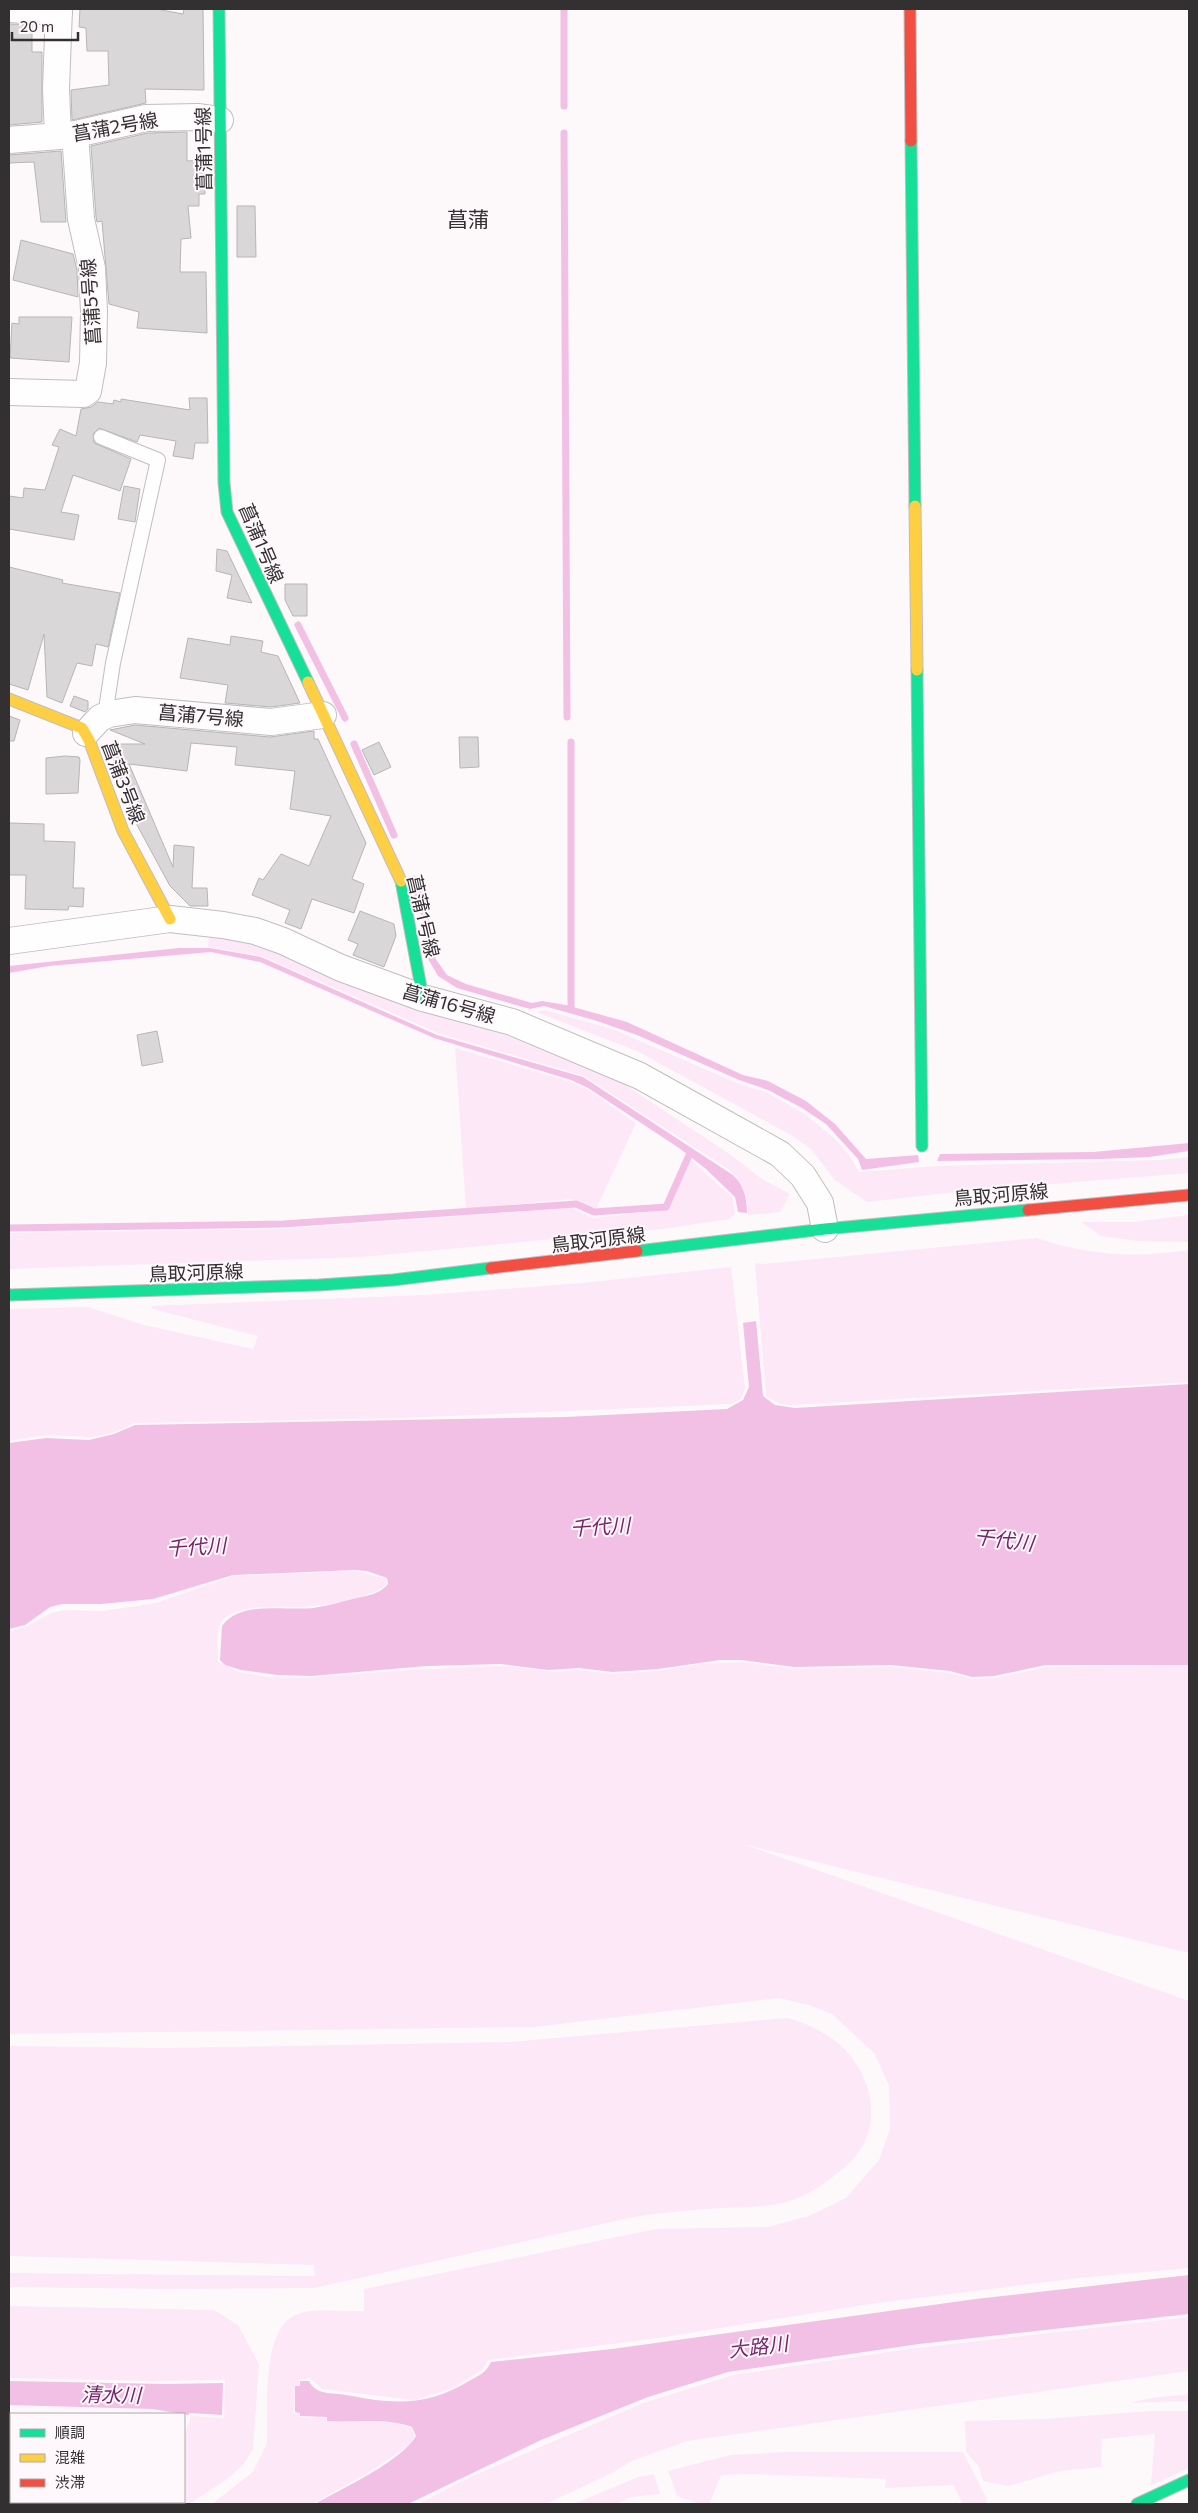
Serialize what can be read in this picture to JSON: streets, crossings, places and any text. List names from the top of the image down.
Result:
{
  "streets": {
    "street": [
      "菖蒲2号線",
      "菖蒲1号線",
      "菖蒲5号線",
      "菖蒲7号線",
      "菖蒲3号線",
      "菖蒲16号線",
      "鳥取河原線"
    ]
  },
  "crossings": [
    ["菖蒲2号線", "菖蒲1号線"],
    ["菖蒲2号線", "菖蒲5号線"],
    ["菖蒲1号線", "菖蒲7号線"],
    ["菖蒲1号線", "菖蒲16号線"],
    ["菖蒲3号線", "菖蒲16号線"],
    ["菖蒲16号線", "鳥取河原線"]
  ],
  "districts": ["菖蒲"],
  "water": ["千代川", "大路川", "清水川"],
  "legend": ["順調", "混雑", "渋滞"],
  "scale_bar": "20 m"
}
